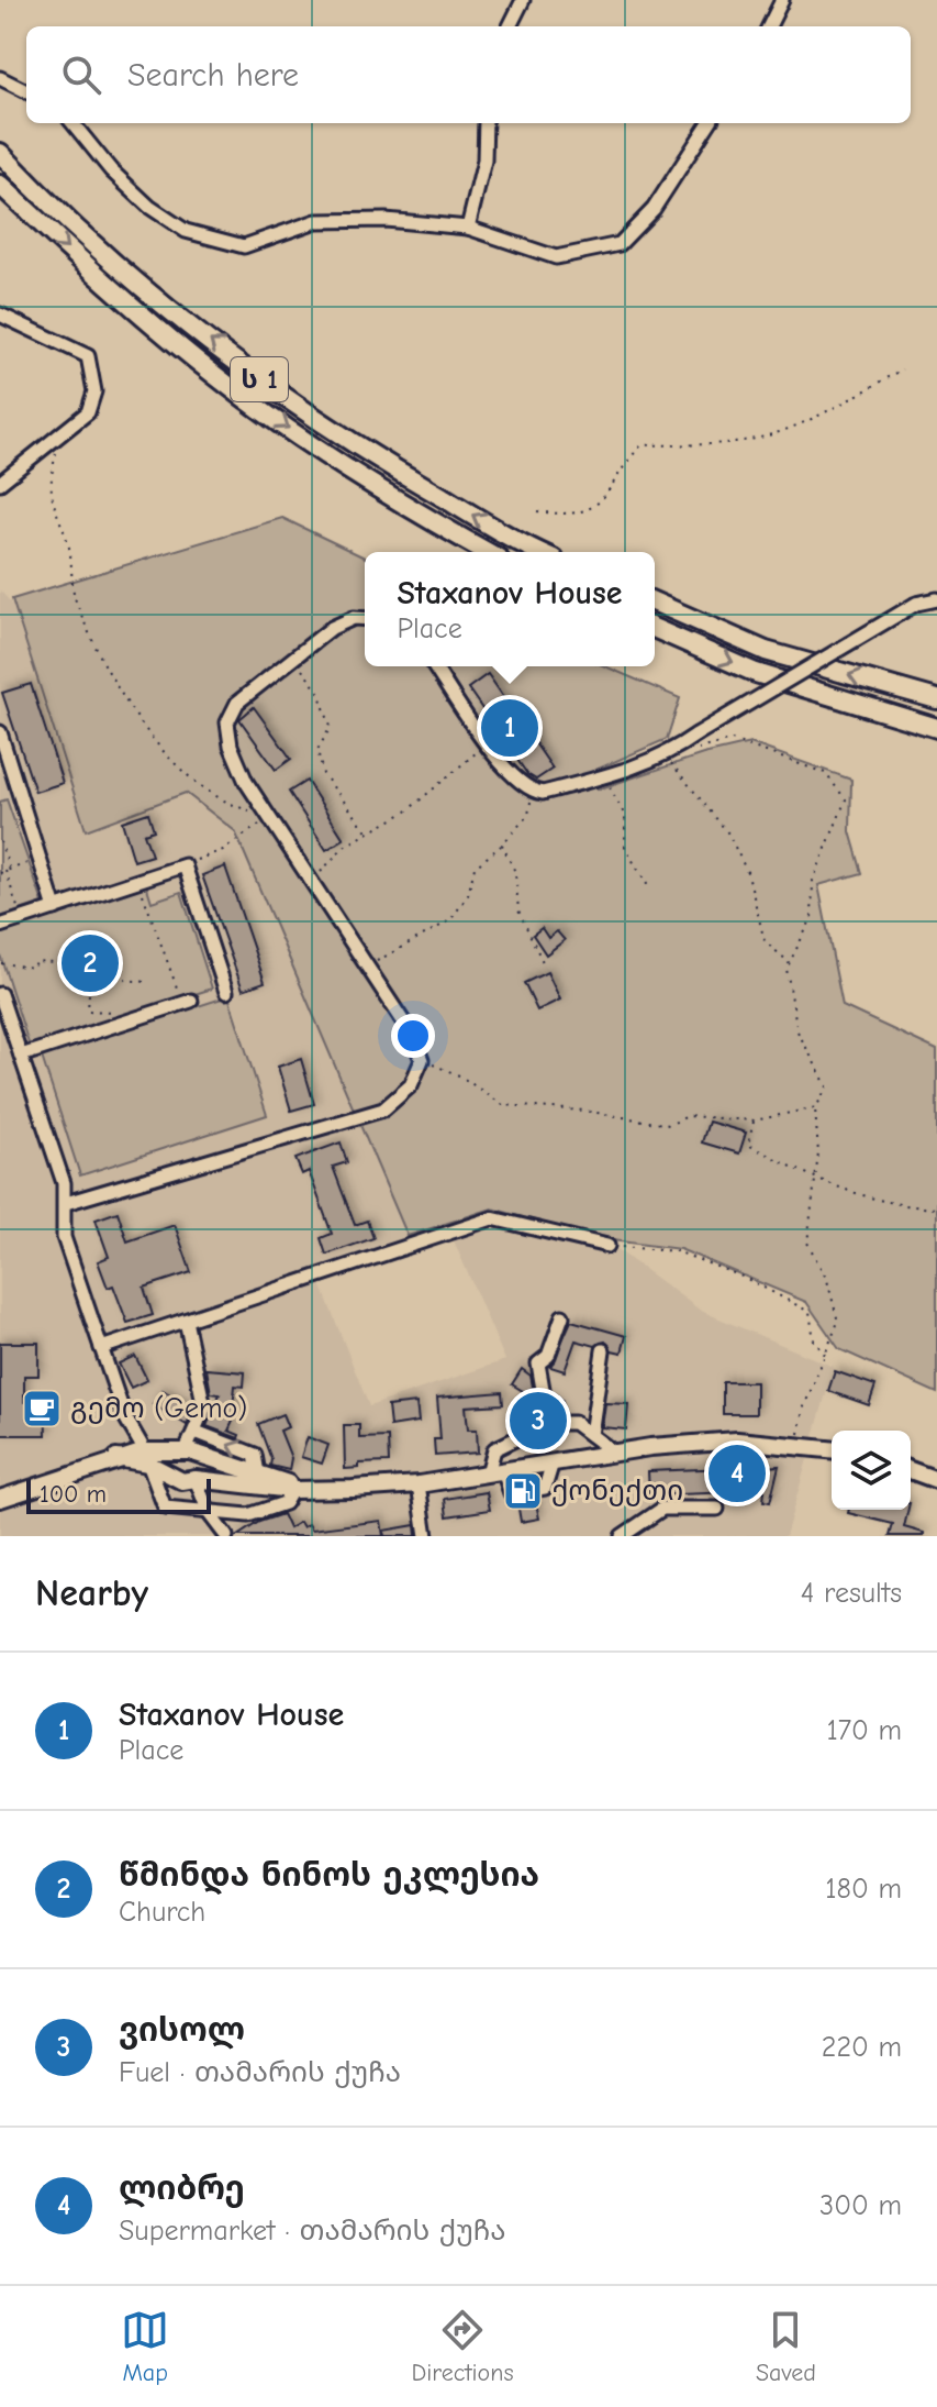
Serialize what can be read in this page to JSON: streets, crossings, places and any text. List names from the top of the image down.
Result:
{
  "streets": {
    "highway": ["ს 1"]
  },
  "places": {
    "cafe": ["გემო (Gemo)"],
    "fuel station": ["ქონექთი"]
  },
  "scale_bar": "100 m",
  "page": {
    "search": "Search here",
    "popup": ["Staxanov House", "Place"],
    "pins": [
      "1",
      "2",
      "3",
      "4"
    ],
    "scale": "100 m",
    "heading": ["Nearby", "4 results"],
    "list": [
      {
        "mark": "1",
        "name": "Staxanov House",
        "note": "Place",
        "value": "170 m"
      },
      {
        "mark": "2",
        "name": "წმინდა ნინოს ეკლესია",
        "note": "Church",
        "value": "180 m"
      },
      {
        "mark": "3",
        "name": "ვისოლ",
        "note": "Fuel · თამარის ქუჩა",
        "value": "220 m"
      },
      {
        "mark": "4",
        "name": "ლიბრე",
        "note": "Supermarket · თამარის ქუჩა",
        "value": "300 m"
      }
    ],
    "nav": ["Map", "Directions", "Saved"]
  }
}
